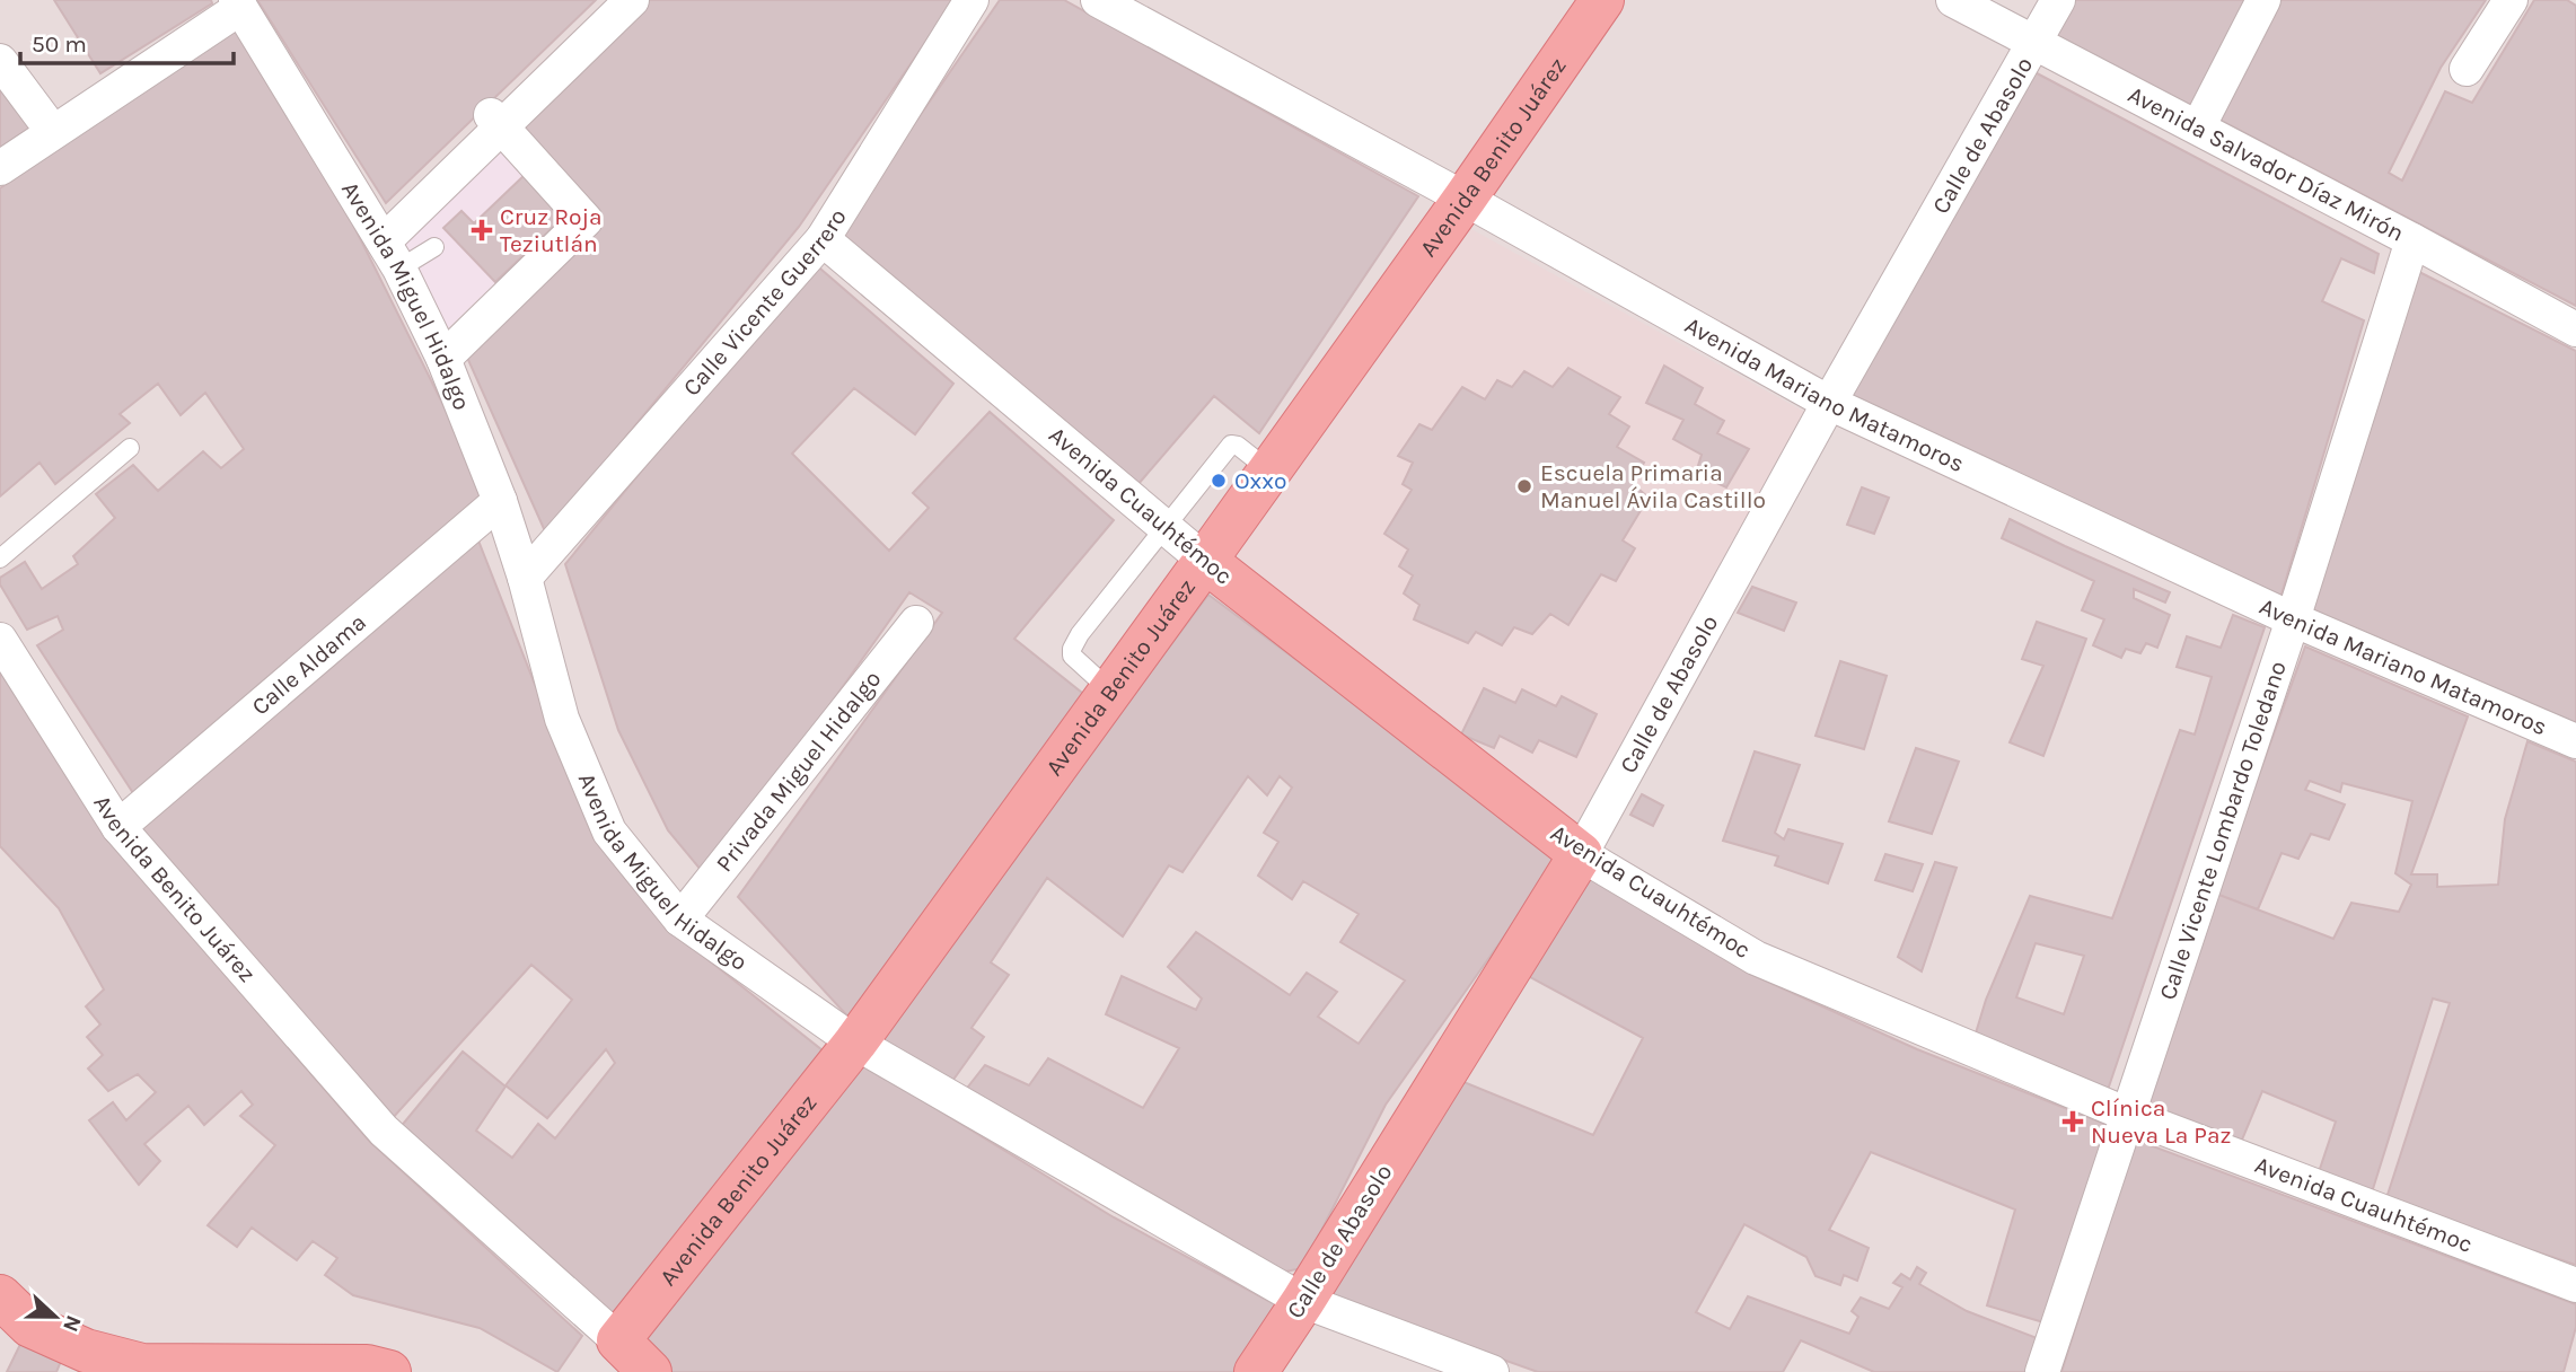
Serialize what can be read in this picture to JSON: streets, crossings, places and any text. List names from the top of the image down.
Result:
{
  "streets": {
    "main road": ["Calle de Abasolo", "Avenida Benito Juárez", "Avenida Cuauhtémoc"],
    "street": [
      "Avenida Salvador Díaz Mirón",
      "Avenida Miguel Hidalgo",
      "Calle Vicente Guerrero",
      "Avenida Mariano Matamoros",
      "Calle Aldama",
      "Privada Miguel Hidalgo",
      "Calle Vicente Lombardo Toledano"
    ]
  },
  "crossings": [
    ["Calle de Abasolo", "Avenida Salvador Díaz Mirón"],
    ["Calle de Abasolo", "Avenida Miguel Hidalgo"],
    ["Calle de Abasolo", "Avenida Mariano Matamoros"],
    ["Calle de Abasolo", "Avenida Cuauhtémoc"],
    ["Avenida Benito Juárez", "Avenida Miguel Hidalgo"],
    ["Avenida Benito Juárez", "Avenida Mariano Matamoros"],
    ["Avenida Benito Juárez", "Avenida Cuauhtémoc"],
    ["Avenida Benito Juárez", "Calle Aldama"],
    ["Avenida Salvador Díaz Mirón", "Calle Vicente Lombardo Toledano"],
    ["Avenida Miguel Hidalgo", "Calle Vicente Guerrero"],
    ["Avenida Miguel Hidalgo", "Calle Aldama"],
    ["Avenida Miguel Hidalgo", "Privada Miguel Hidalgo"],
    ["Calle Vicente Guerrero", "Avenida Cuauhtémoc"],
    ["Avenida Mariano Matamoros", "Calle Vicente Lombardo Toledano"],
    ["Avenida Cuauhtémoc", "Calle Vicente Lombardo Toledano"]
  ],
  "places": {
    "health": ["Cruz Roja Teziutlán", "Clínica Nueva La Paz"],
    "other": ["Oxxo", "Escuela Primaria Manuel Ávila Castillo"]
  },
  "scale_bar": "50 m",
  "north": "right"
}
